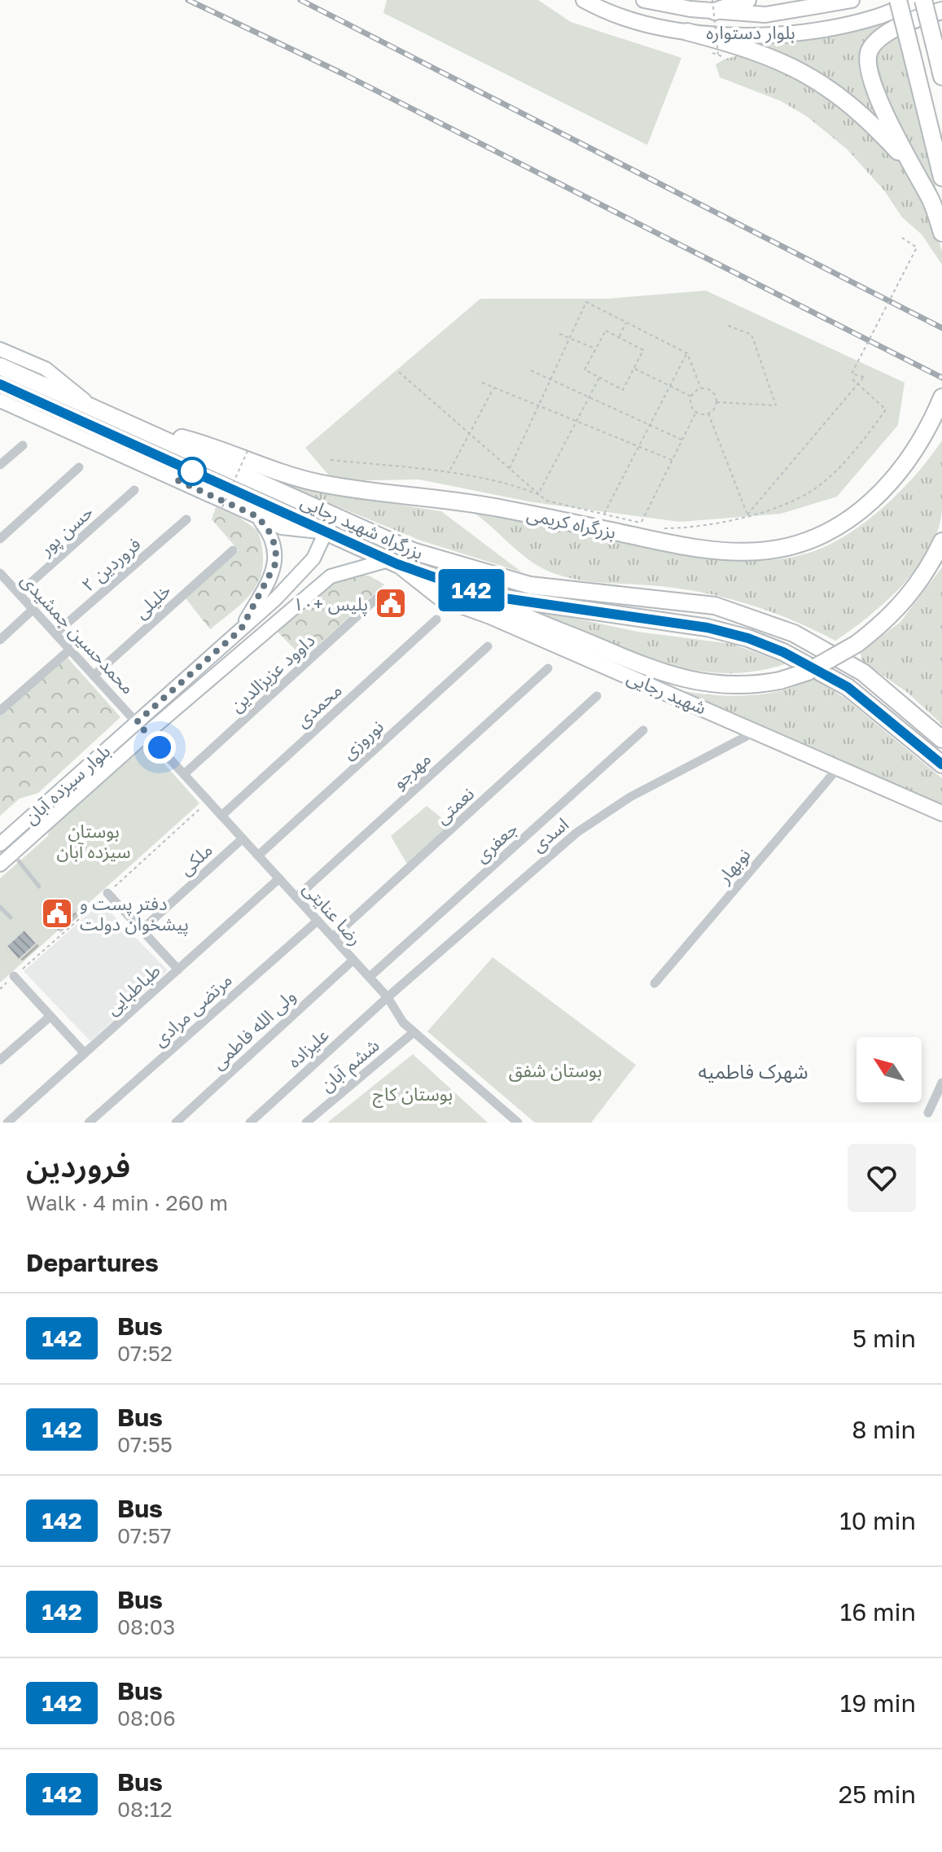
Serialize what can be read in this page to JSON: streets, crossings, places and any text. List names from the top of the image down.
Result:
{
  "streets": {
    "highway": ["بزرگراه کریمی", "بزرگراه شهید رجایی"],
    "main road": ["بلوار دستواره", "شهید رجایی", "بلوار سیزده آبان"],
    "street": [
      "حسن پور",
      "فروردین ۲",
      "خلیلی",
      "محمدحسین جمشیدی",
      "داوود عزیزالدین",
      "محمدی",
      "نوروزی",
      "مهرجو",
      "نعمتی",
      "اسدی",
      "جعفری",
      "ملکی",
      "نوبهار",
      "رضا عنایتی",
      "طباطبایی",
      "مرتضی مرادی",
      "ولی الله فاطمی",
      "علیزاده",
      "ششم آبان"
    ]
  },
  "crossings": [
    ["بزرگراه کریمی", "بزرگراه شهید رجایی"],
    ["بزرگراه شهید رجایی", "شهید رجایی"],
    ["بزرگراه شهید رجایی", "بلوار سیزده آبان"],
    ["حسن پور", "محمدحسین جمشیدی"],
    ["فروردین ۲", "محمدحسین جمشیدی"],
    ["خلیلی", "محمدحسین جمشیدی"],
    ["محمدحسین جمشیدی", "بلوار سیزده آبان"],
    ["محمدحسین جمشیدی", "رضا عنایتی"],
    ["داوود عزیزالدین", "رضا عنایتی"],
    ["شهید رجایی", "بلوار سیزده آبان"],
    ["شهید رجایی", "اسدی"],
    ["شهید رجایی", "نوبهار"],
    ["محمدی", "رضا عنایتی"],
    ["نوروزی", "رضا عنایتی"],
    ["مهرجو", "رضا عنایتی"],
    ["بلوار سیزده آبان", "رضا عنایتی"],
    ["نعمتی", "رضا عنایتی"],
    ["اسدی", "رضا عنایتی"],
    ["اسدی", "علیزاده"],
    ["جعفری", "رضا عنایتی"],
    ["ملکی", "رضا عنایتی"],
    ["رضا عنایتی", "طباطبایی"],
    ["رضا عنایتی", "مرتضی مرادی"],
    ["رضا عنایتی", "ولی الله فاطمی"],
    ["رضا عنایتی", "علیزاده"],
    ["رضا عنایتی", "ششم آبان"]
  ],
  "districts": ["شهرک فاطمیه"],
  "parks": ["بوستان سیزده آبان", "بوستان شفق", "بوستان کاج"],
  "places": {
    "public building": ["پلیس +۱۰", "دفتر پست و پیشخوان دولت"]
  },
  "lines": ["bus line 142"],
  "north": "top left",
  "page": {
    "on_map": "142",
    "heading": [
      ["فروردین", "Walk · 4 min · 260 m"],
      "Departures"
    ],
    "list": [
      {
        "mark": "142",
        "name": "Bus",
        "note": "07:52",
        "value": "5 min"
      },
      {
        "mark": "142",
        "name": "Bus",
        "note": "07:55",
        "value": "8 min"
      },
      {
        "mark": "142",
        "name": "Bus",
        "note": "07:57",
        "value": "10 min"
      },
      {
        "mark": "142",
        "name": "Bus",
        "note": "08:03",
        "value": "16 min"
      },
      {
        "mark": "142",
        "name": "Bus",
        "note": "08:06",
        "value": "19 min"
      },
      {
        "mark": "142",
        "name": "Bus",
        "note": "08:12",
        "value": "25 min"
      }
    ]
  }
}
